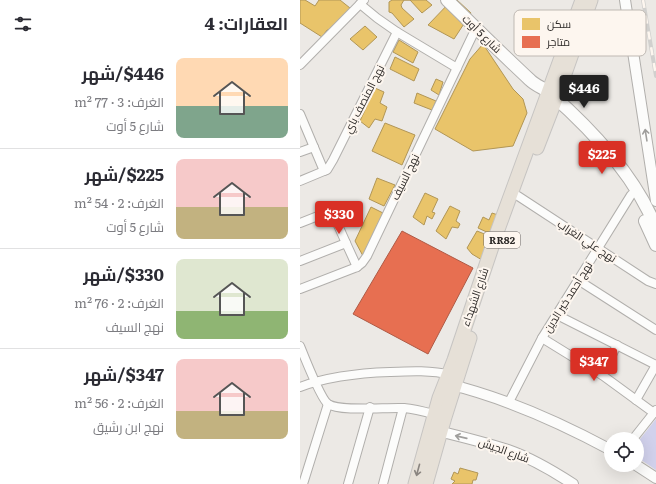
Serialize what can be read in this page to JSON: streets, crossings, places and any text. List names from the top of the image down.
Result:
{
  "streets": {
    "main road": ["شارع 5 أوت", "RR82", "شارع الشهداء"],
    "street": [
      "نهج المنصف باي",
      "نهج السيف",
      "نهج علي الغراب",
      "نهج أحمد خير الدين",
      "شارع الجيش"
    ]
  },
  "crossings": [
    ["شارع 5 أوت", "نهج السيف"],
    ["شارع 5 أوت", "شارع الشهداء"],
    ["شارع 5 أوت", "نهج أحمد خير الدين"],
    ["نهج علي الغراب", "شارع الشهداء"],
    ["نهج علي الغراب", "نهج أحمد خير الدين"],
    ["شارع الشهداء", "شارع الجيش"]
  ],
  "legend": ["سكن", "متاجر"],
  "page": {
    "heading": "العقارات: 4",
    "list": [
      {
        "name": "$446/شهر",
        "note": "الغرف: 3 · 77 m² · شارع 5 أوت"
      },
      {
        "name": "$225/شهر",
        "note": "الغرف: 2 · 54 m² · شارع 5 أوت"
      },
      {
        "name": "$330/شهر",
        "note": "الغرف: 2 · 76 m² · نهج السيف"
      },
      {
        "name": "$347/شهر",
        "note": "الغرف: 2 · 56 m² · نهج ابن رشيق"
      }
    ],
    "price": [
      "$446",
      "$225",
      "$330",
      "$347"
    ]
  }
}
